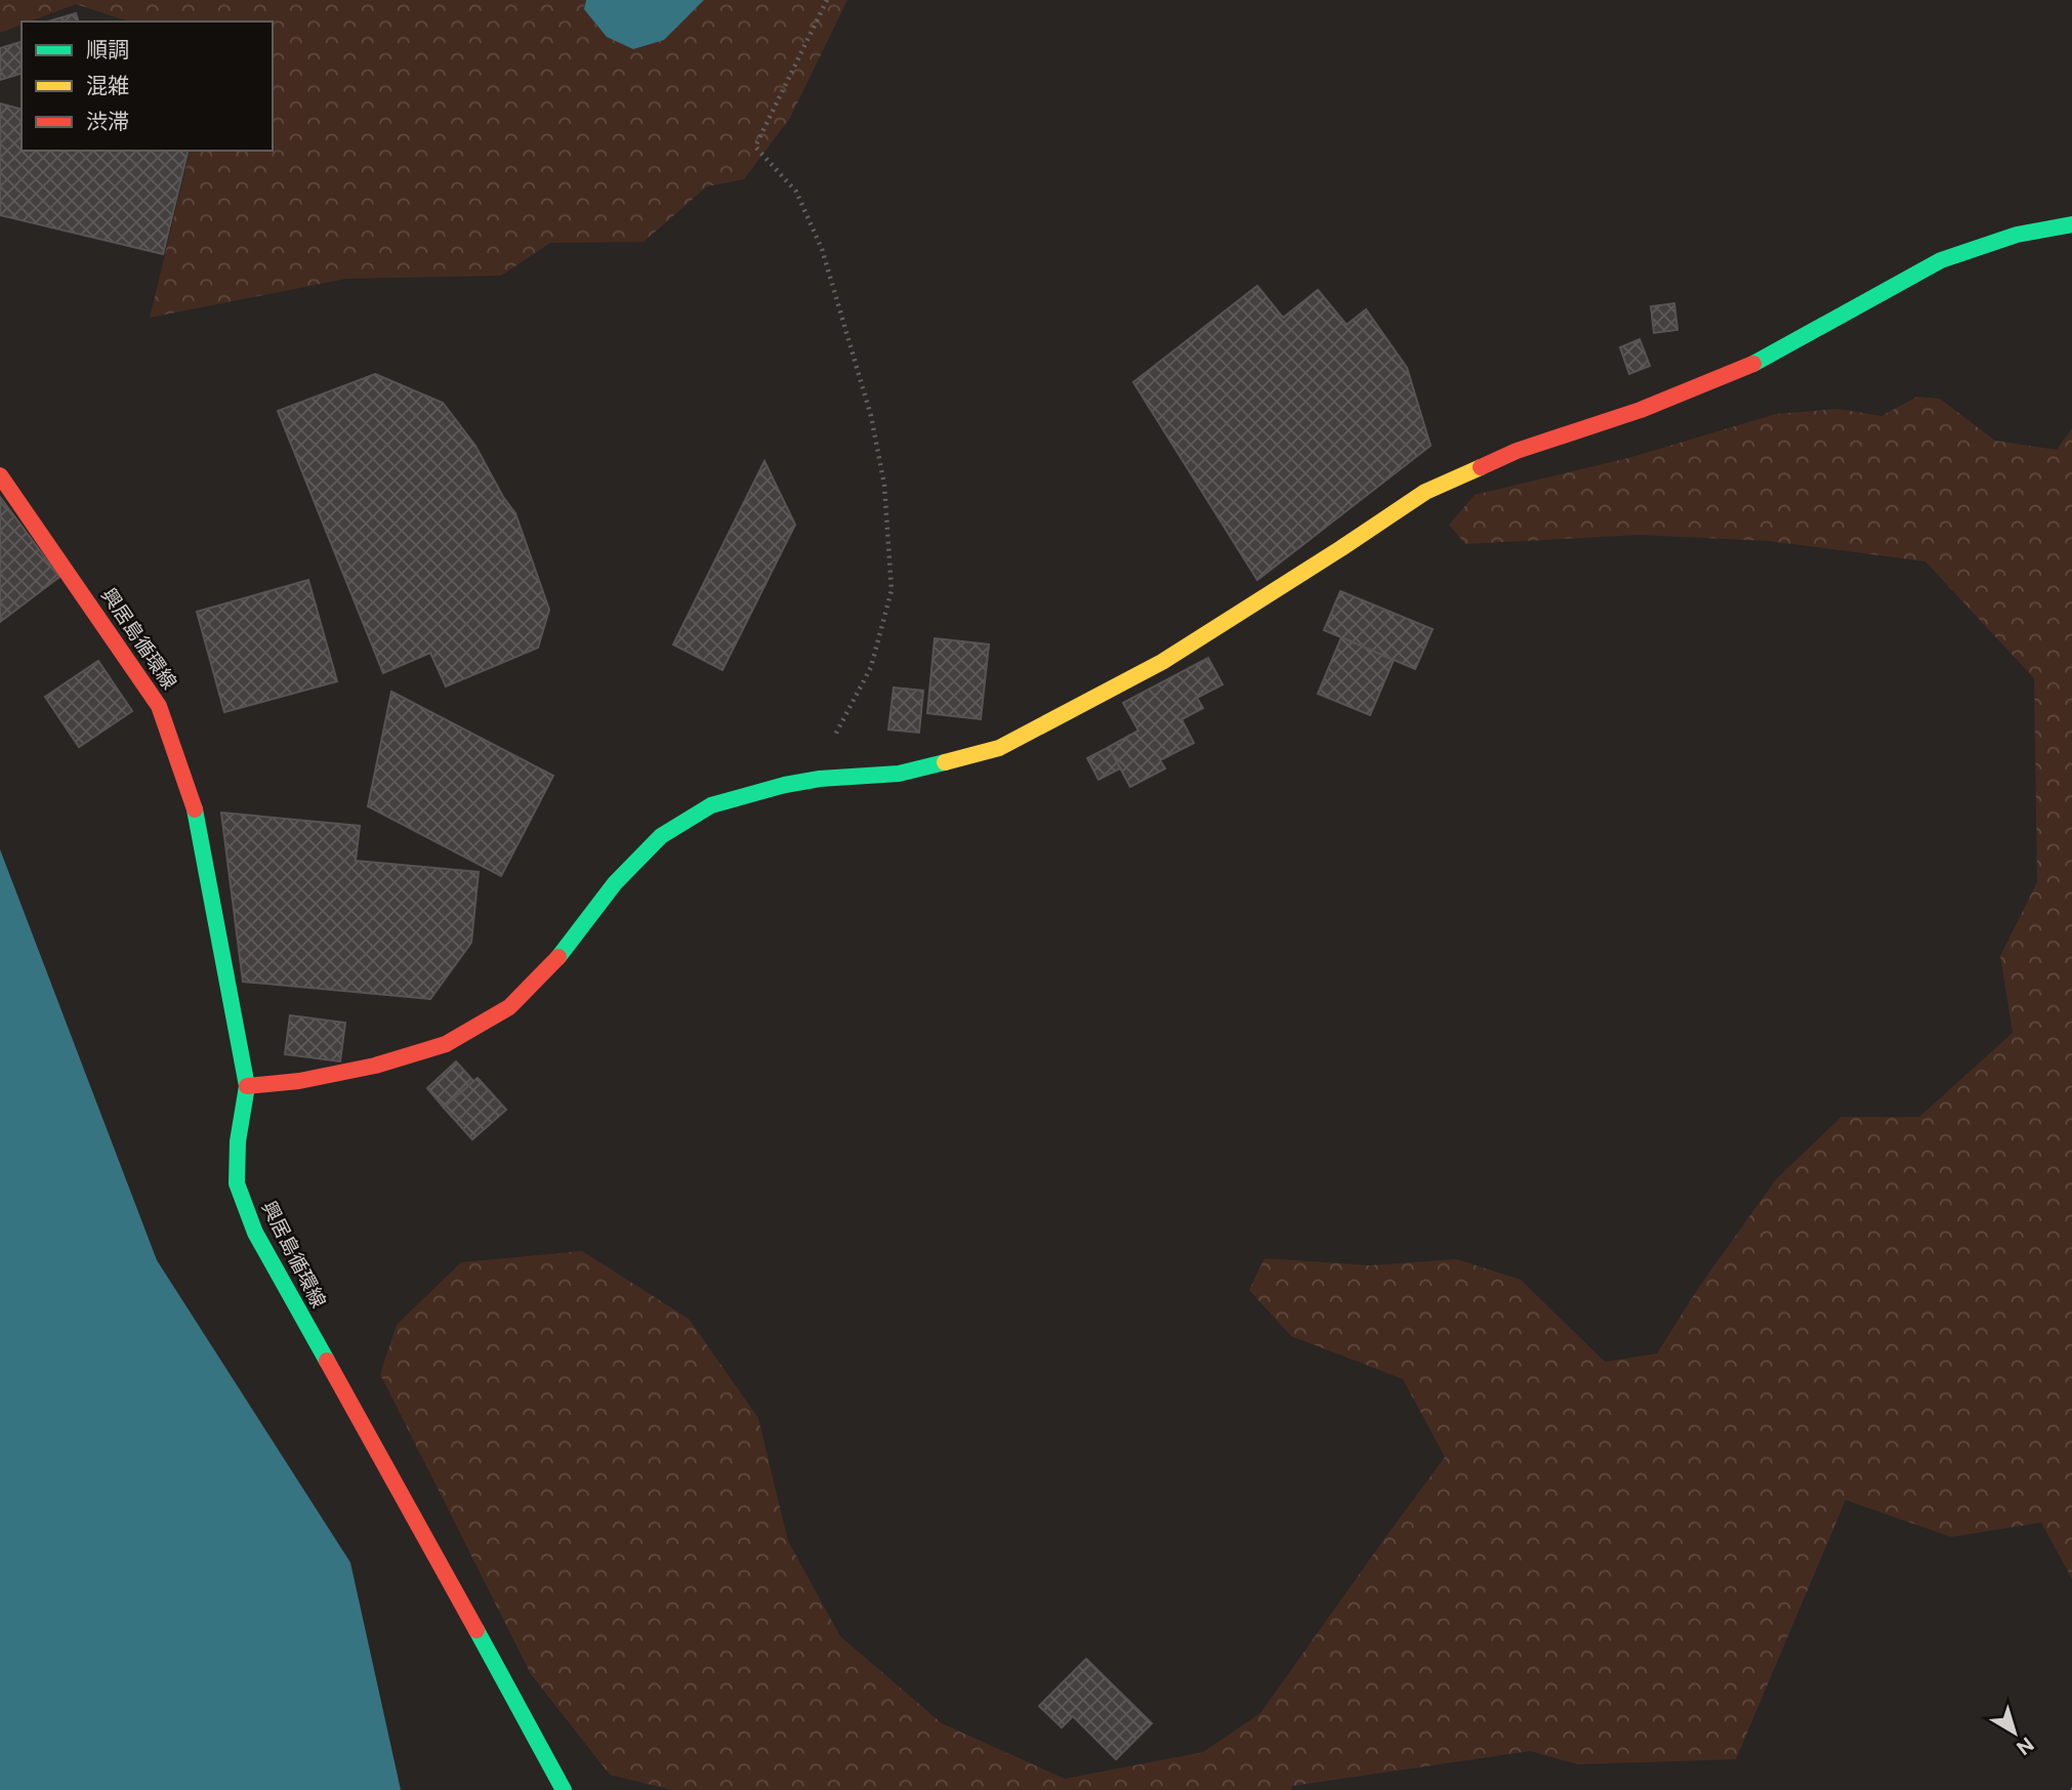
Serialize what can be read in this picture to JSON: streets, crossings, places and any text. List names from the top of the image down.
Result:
{
  "streets": {
    "street": ["興居島循環線"]
  },
  "legend": ["順調", "混雑", "渋滞"],
  "north": "bottom right"
}
